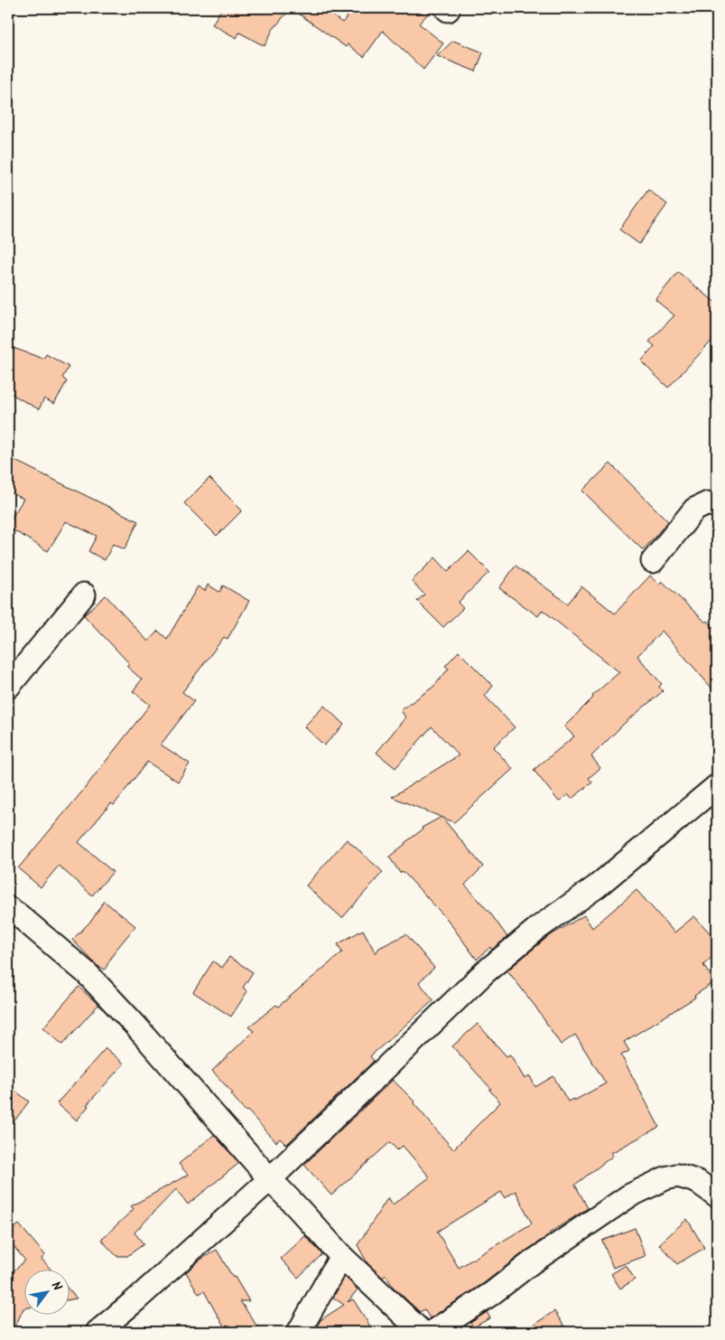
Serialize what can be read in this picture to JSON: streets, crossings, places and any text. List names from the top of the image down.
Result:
{
  "north": "top right"
}
